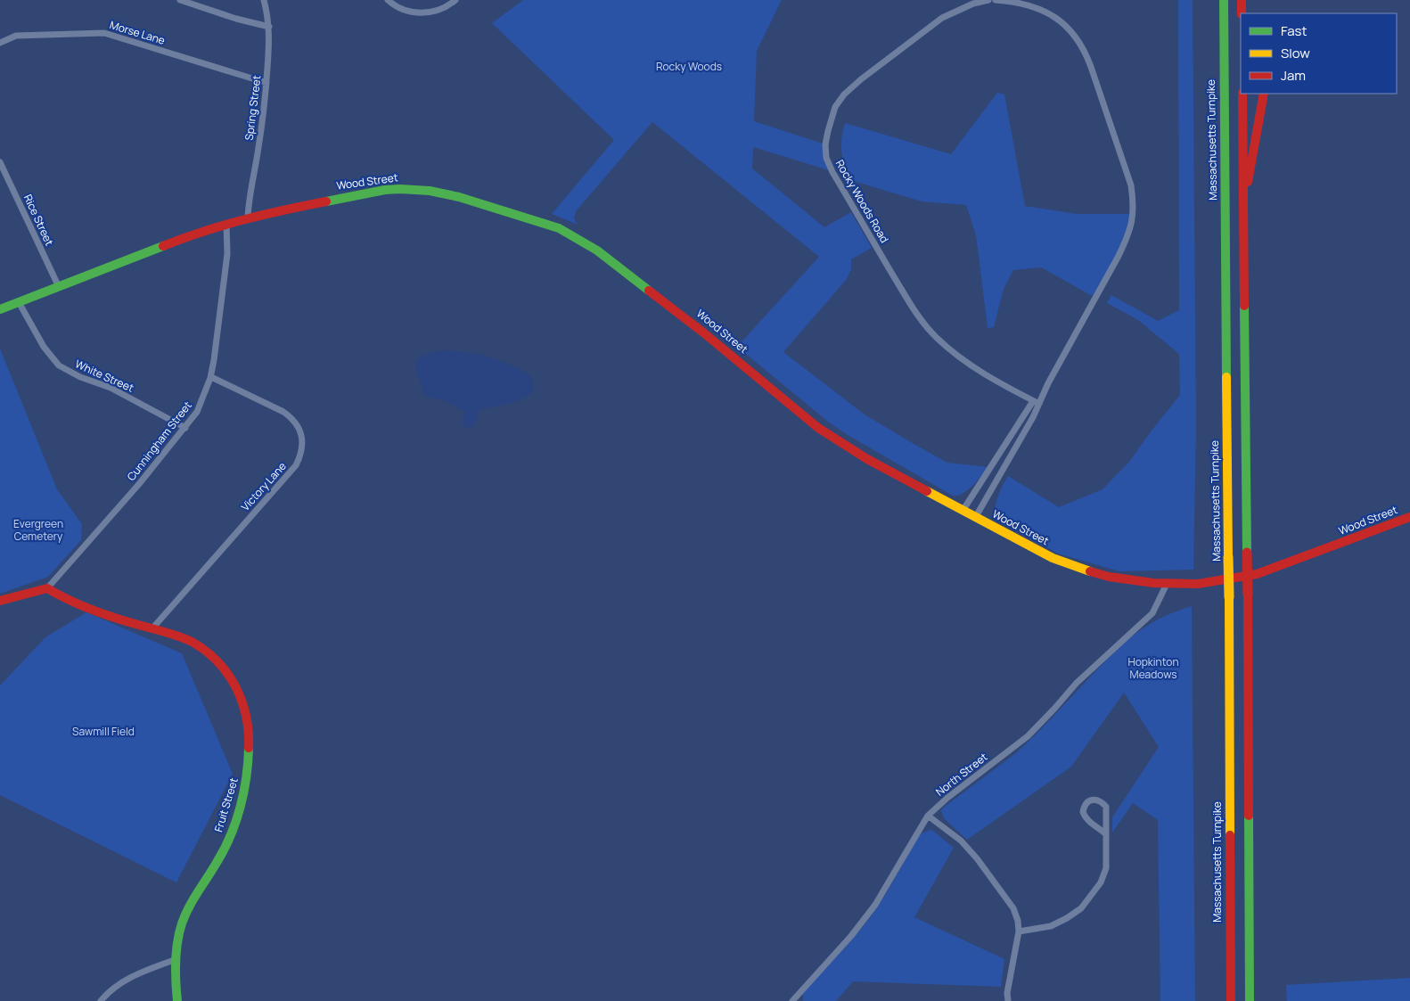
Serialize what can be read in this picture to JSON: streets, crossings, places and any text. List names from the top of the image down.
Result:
{
  "streets": {
    "main road": ["Massachusetts Turnpike", "Wood Street", "Fruit Street"],
    "street": [
      "Morse Lane",
      "Spring Street",
      "Rocky Woods Road",
      "Rice Street",
      "White Street",
      "Cunningham Street",
      "Victory Lane",
      "North Street"
    ]
  },
  "crossings": [
    ["Morse Lane", "Spring Street"],
    ["Spring Street", "Wood Street"],
    ["Wood Street", "Rice Street"],
    ["Wood Street", "White Street"],
    ["Wood Street", "Cunningham Street"],
    ["Wood Street", "North Street"],
    ["White Street", "Cunningham Street"],
    ["Cunningham Street", "Victory Lane"],
    ["Cunningham Street", "Fruit Street"],
    ["Victory Lane", "Fruit Street"]
  ],
  "parks": [
    "Rocky Woods",
    "Evergreen Cemetery",
    "Hopkinton Meadows",
    "Sawmill Field"
  ],
  "legend": ["Fast", "Slow", "Jam"]
}
